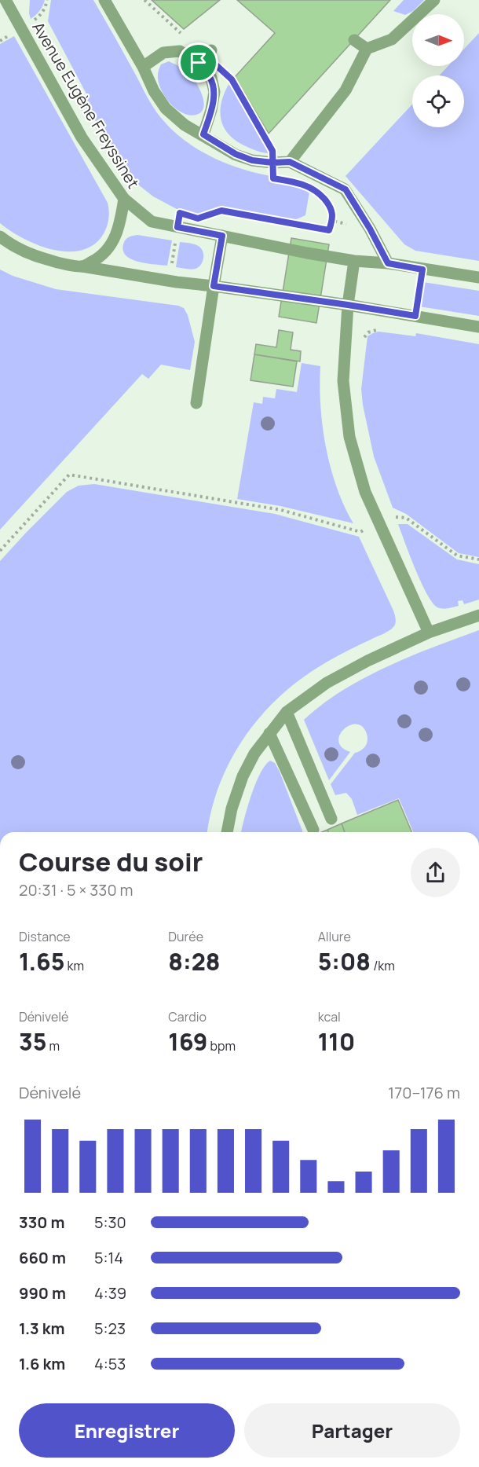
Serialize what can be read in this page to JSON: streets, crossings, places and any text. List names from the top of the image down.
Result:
{
  "streets": {
    "street": ["Avenue Eugène Freyssinet"]
  },
  "north": "right",
  "page": {
    "heading": ["Course du soir", "20:31 · 5 × 330 m"],
    "stats": [
      ["Distance", "1.65 km"],
      ["Durée", "8:28"],
      ["Allure", "5:08 /km"],
      ["Dénivelé", "35 m"],
      ["Cardio", "169 bpm"],
      ["kcal", "110"]
    ],
    "chart": ["Dénivelé", "170–176 m"],
    "list": [
      {
        "name": "330 m",
        "note": "5:30"
      },
      {
        "name": "660 m",
        "note": "5:14"
      },
      {
        "name": "990 m",
        "note": "4:39"
      },
      {
        "name": "1.3 km",
        "note": "5:23"
      },
      {
        "name": "1.6 km",
        "note": "4:53"
      }
    ],
    "buttons": ["Enregistrer", "Partager"]
  }
}
